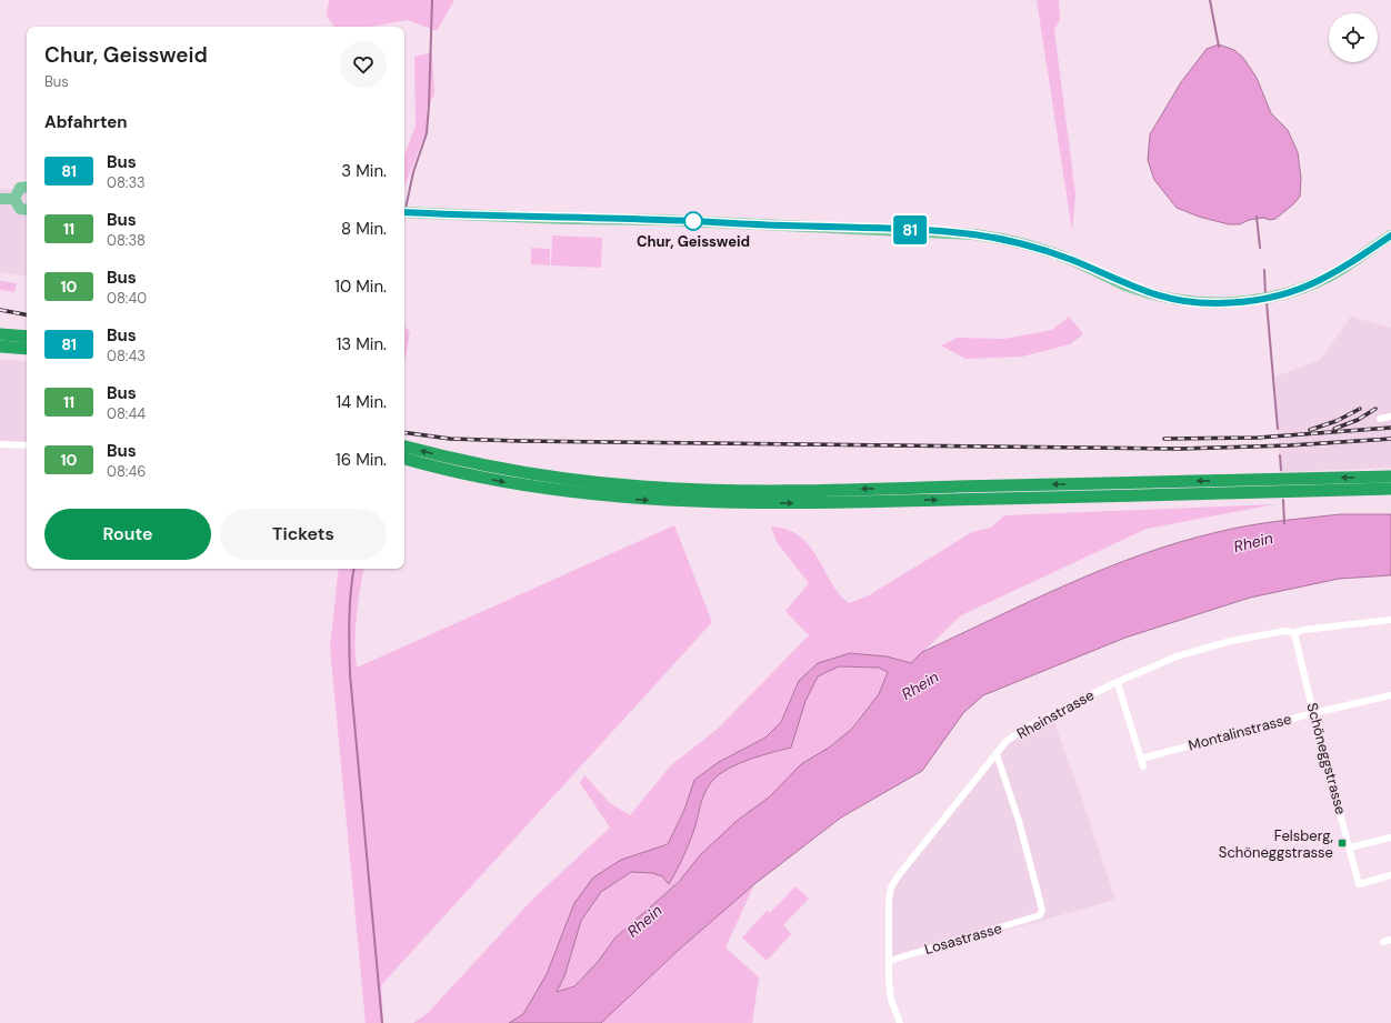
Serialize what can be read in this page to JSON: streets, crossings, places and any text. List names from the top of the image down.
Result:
{
  "streets": {
    "street": [
      "Rheinstrasse",
      "Montalinstrasse",
      "Schöneggstrasse",
      "Losastrasse"
    ]
  },
  "crossings": [
    ["Rheinstrasse", "Schöneggstrasse"],
    ["Rheinstrasse", "Losastrasse"],
    ["Montalinstrasse", "Schöneggstrasse"]
  ],
  "water": ["Rhein"],
  "places": {
    "other": ["Chur, Geissweid"],
    "transit": ["Felsberg, Schöneggstrasse"]
  },
  "lines": ["bus line 81"],
  "page": {
    "on_map": "81",
    "heading": [
      ["Chur, Geissweid", "Bus"],
      "Abfahrten"
    ],
    "list": [
      {
        "mark": "81",
        "name": "Bus",
        "note": "08:33",
        "value": "3 Min."
      },
      {
        "mark": "11",
        "name": "Bus",
        "note": "08:38",
        "value": "8 Min."
      },
      {
        "mark": "10",
        "name": "Bus",
        "note": "08:40",
        "value": "10 Min."
      },
      {
        "mark": "81",
        "name": "Bus",
        "note": "08:43",
        "value": "13 Min."
      },
      {
        "mark": "11",
        "name": "Bus",
        "note": "08:44",
        "value": "14 Min."
      },
      {
        "mark": "10",
        "name": "Bus",
        "note": "08:46",
        "value": "16 Min."
      }
    ],
    "buttons": ["Route", "Tickets"]
  }
}
